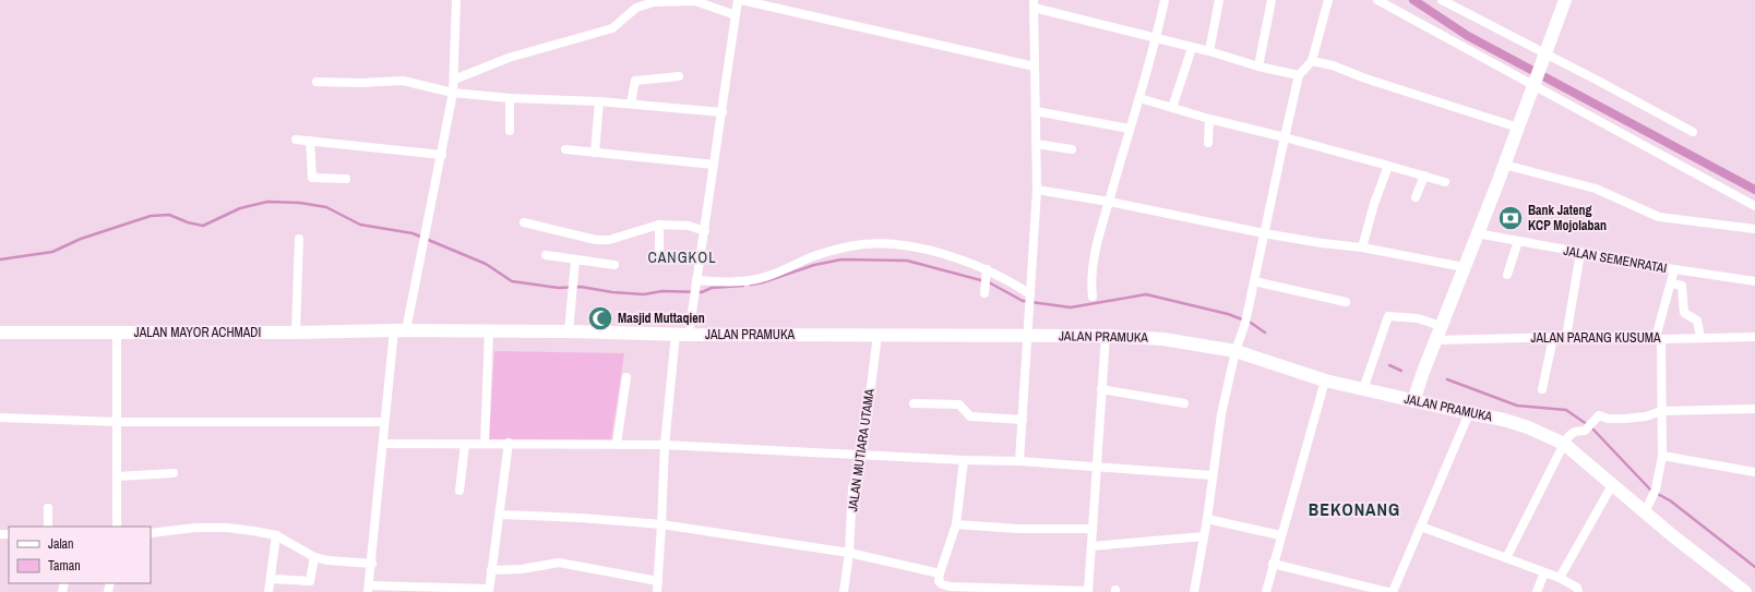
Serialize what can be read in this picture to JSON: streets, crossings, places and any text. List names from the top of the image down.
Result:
{
  "streets": {
    "main road": ["JALAN MAYOR ACHMADI", "JALAN PRAMUKA"],
    "street": ["JALAN SEMENRATAI", "JALAN PARANG KUSUMA", "JALAN MUTIARA UTAMA"]
  },
  "crossings": [
    ["JALAN MAYOR ACHMADI", "JALAN PRAMUKA"],
    ["JALAN PRAMUKA", "JALAN MUTIARA UTAMA"]
  ],
  "districts": ["CANGKOL", "BEKONANG"],
  "places": {
    "bank": ["Bank Jateng KCP Mojolaban"],
    "mosque": ["Masjid Muttaqien"]
  },
  "legend": ["Jalan", "Taman"]
}
